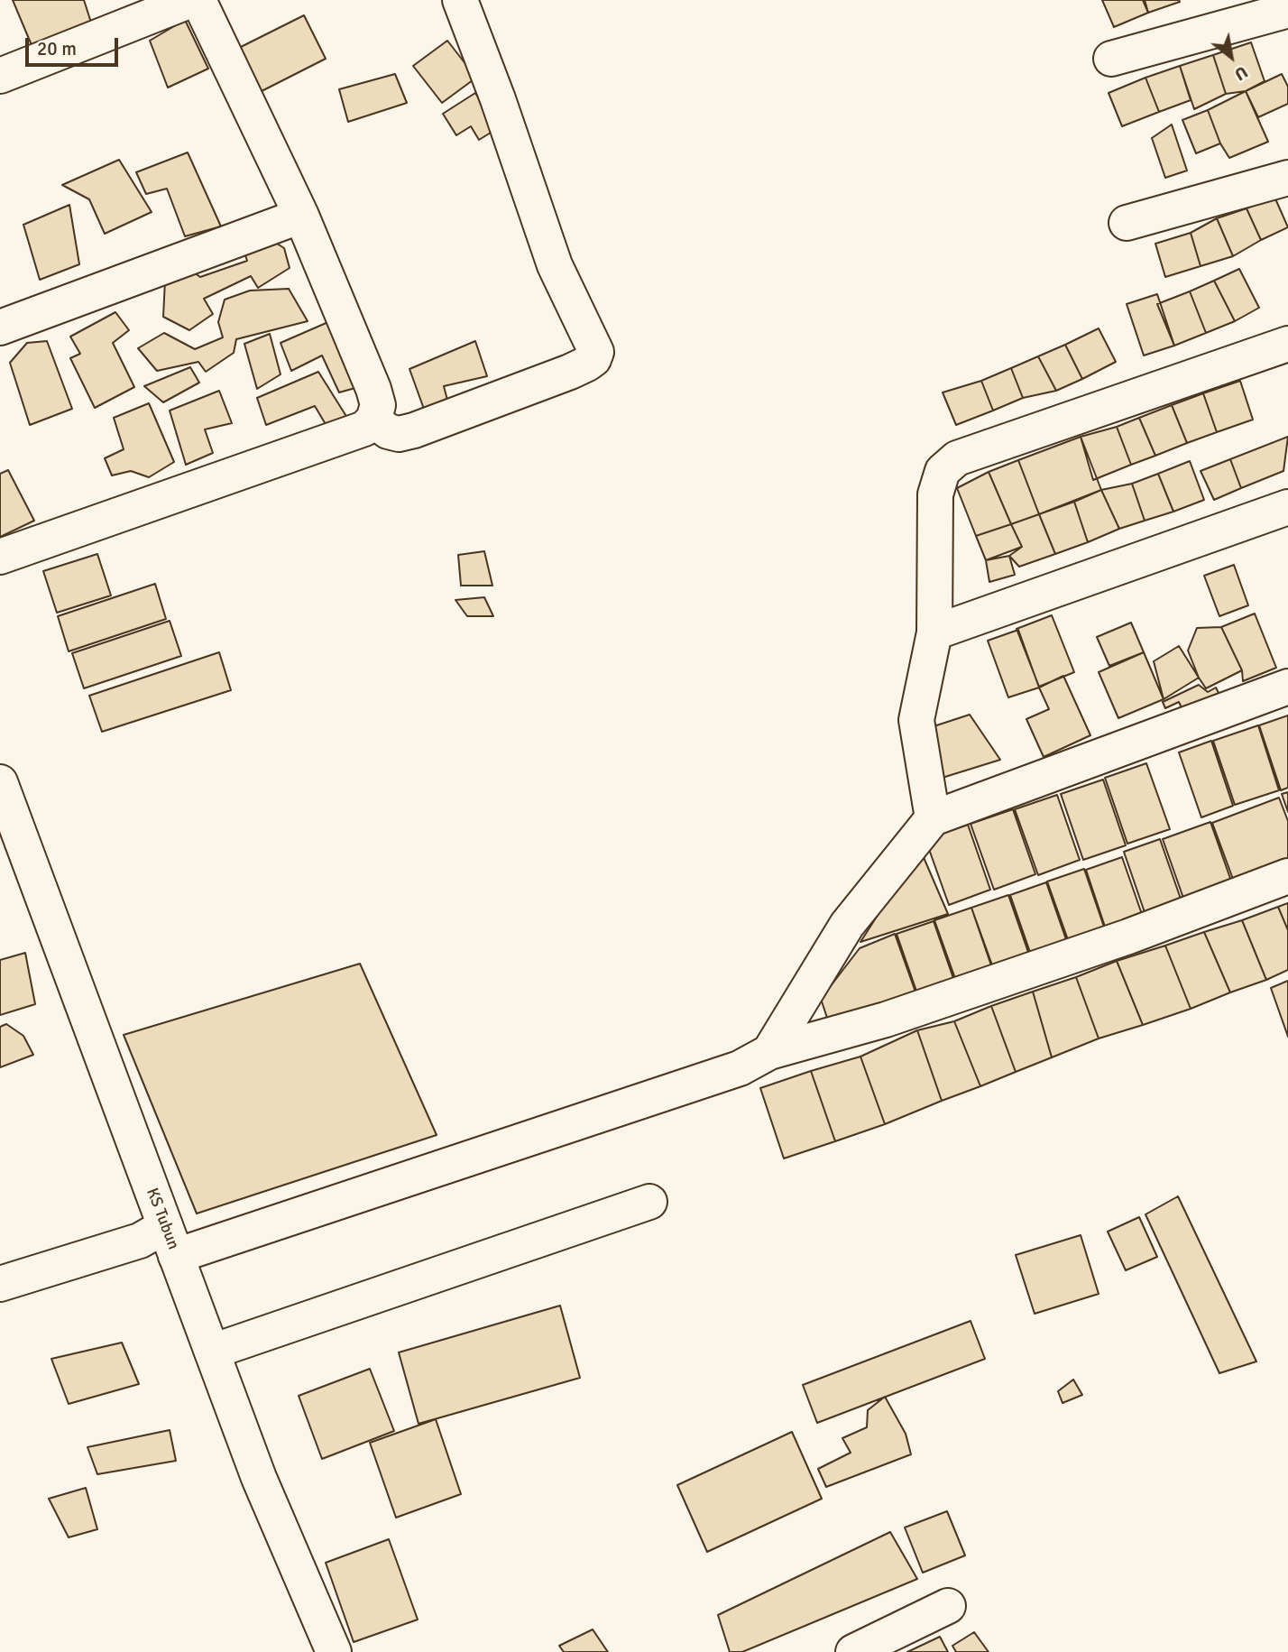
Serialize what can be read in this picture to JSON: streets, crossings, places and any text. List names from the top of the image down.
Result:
{
  "streets": {
    "street": ["KS Tubun"]
  },
  "scale_bar": "20 m",
  "north": "bottom right"
}
